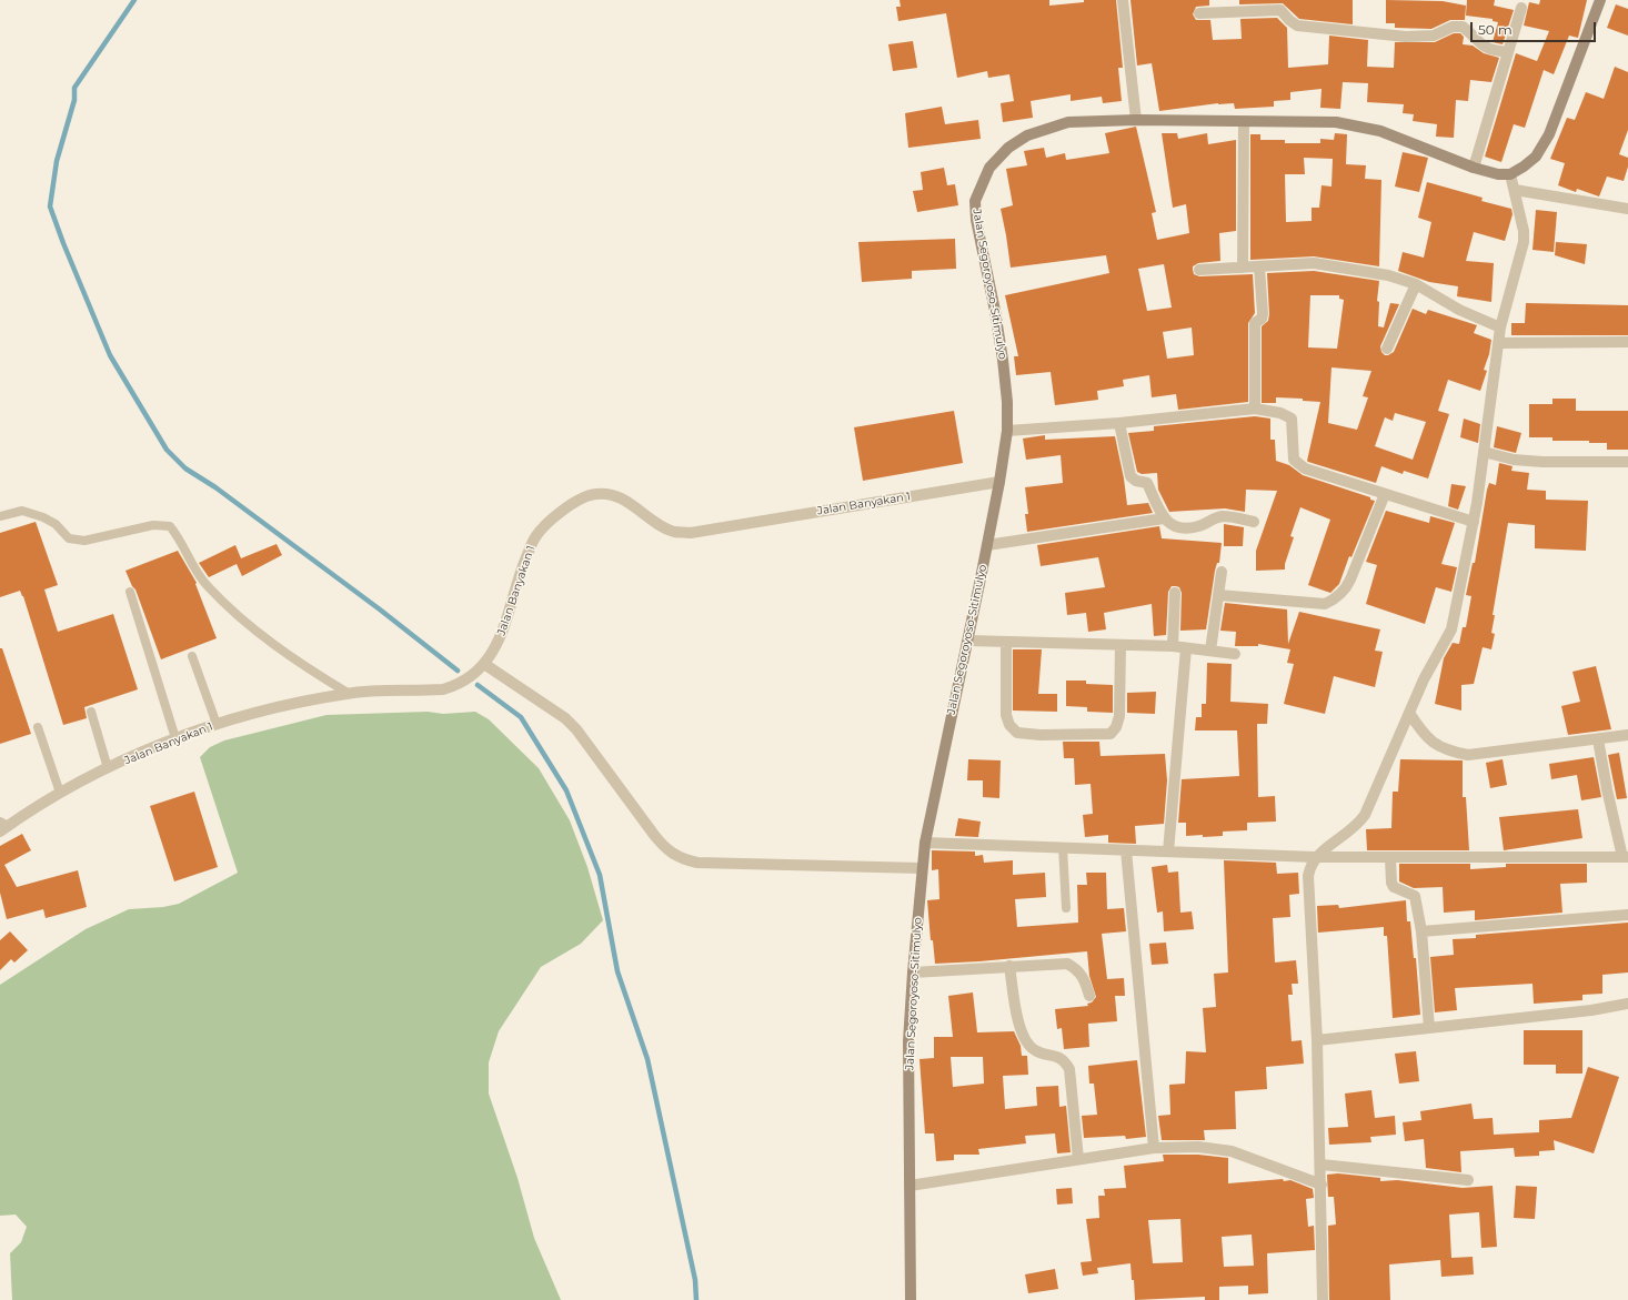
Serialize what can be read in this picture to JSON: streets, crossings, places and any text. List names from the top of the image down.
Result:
{
  "streets": {
    "main road": ["Jalan Segoroyoso-Sitimulyo"],
    "street": ["Jalan Banyakan 1"]
  },
  "crossings": [
    ["Jalan Segoroyoso-Sitimulyo", "Jalan Banyakan 1"]
  ],
  "scale_bar": "50 m"
}
